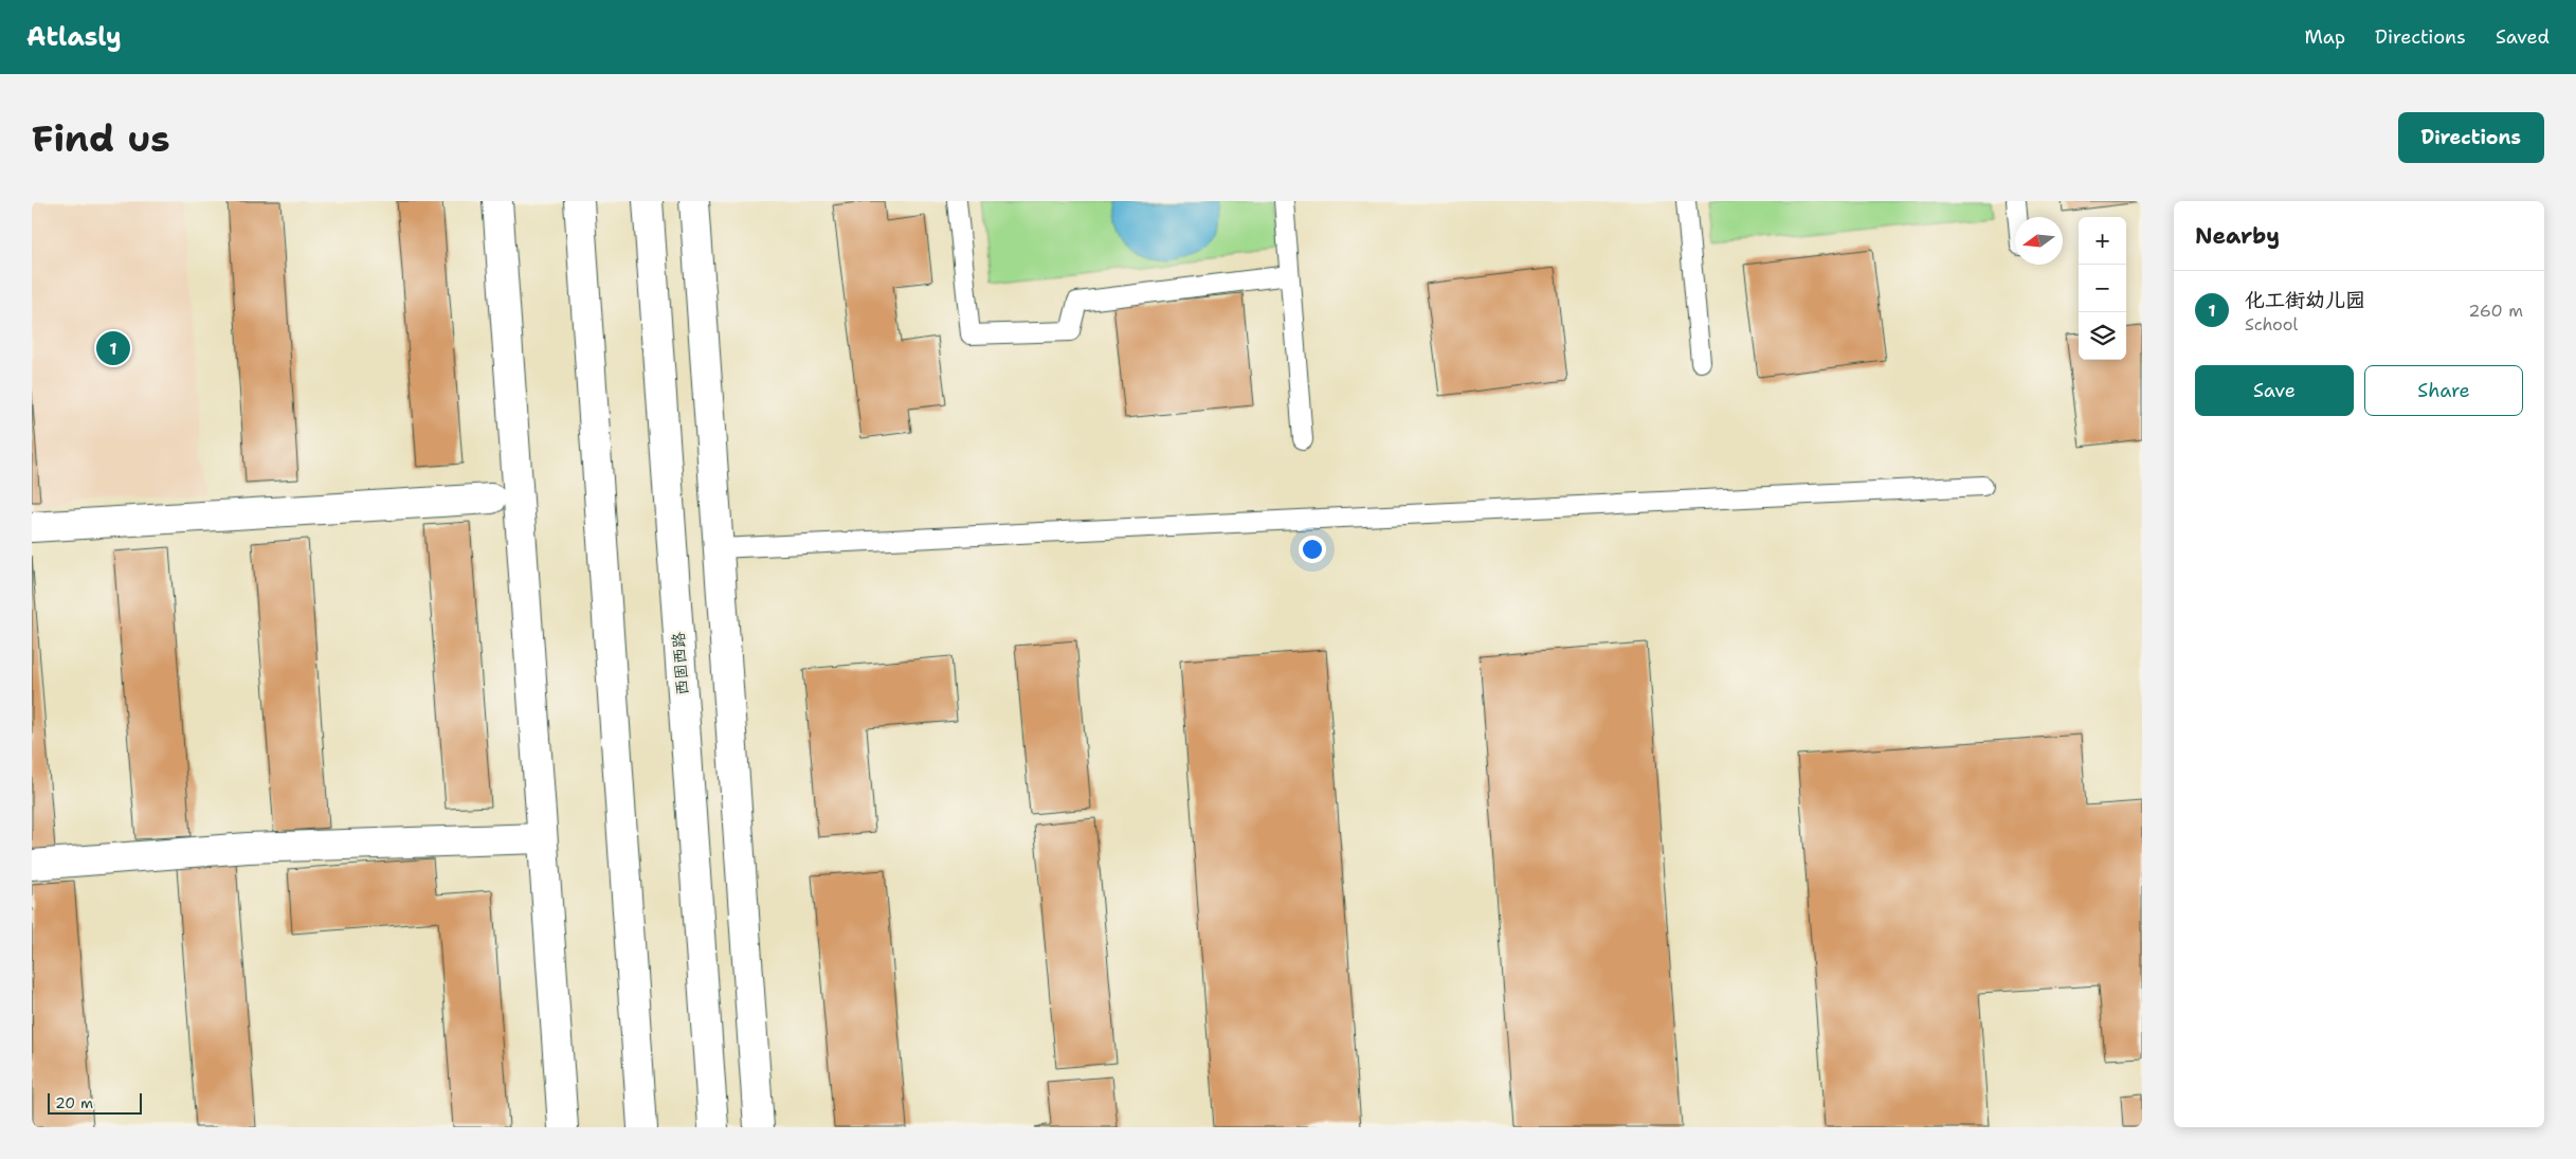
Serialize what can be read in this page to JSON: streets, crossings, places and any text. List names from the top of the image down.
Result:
{
  "streets": {
    "street": ["西固西路"]
  },
  "scale_bar": "20 m",
  "north": "left",
  "page": {
    "header": "Atlasly",
    "nav": ["Map", "Directions", "Saved"],
    "buttons": [
      "Directions",
      ["Save", "Share"]
    ],
    "title": "Find us",
    "heading": "Nearby",
    "map_buttons": ["+", "−"],
    "list": [
      {
        "mark": "1",
        "name": "化工街幼儿园",
        "note": "School",
        "value": "260 m"
      }
    ],
    "pins": "1",
    "scale": "20 m"
  }
}
